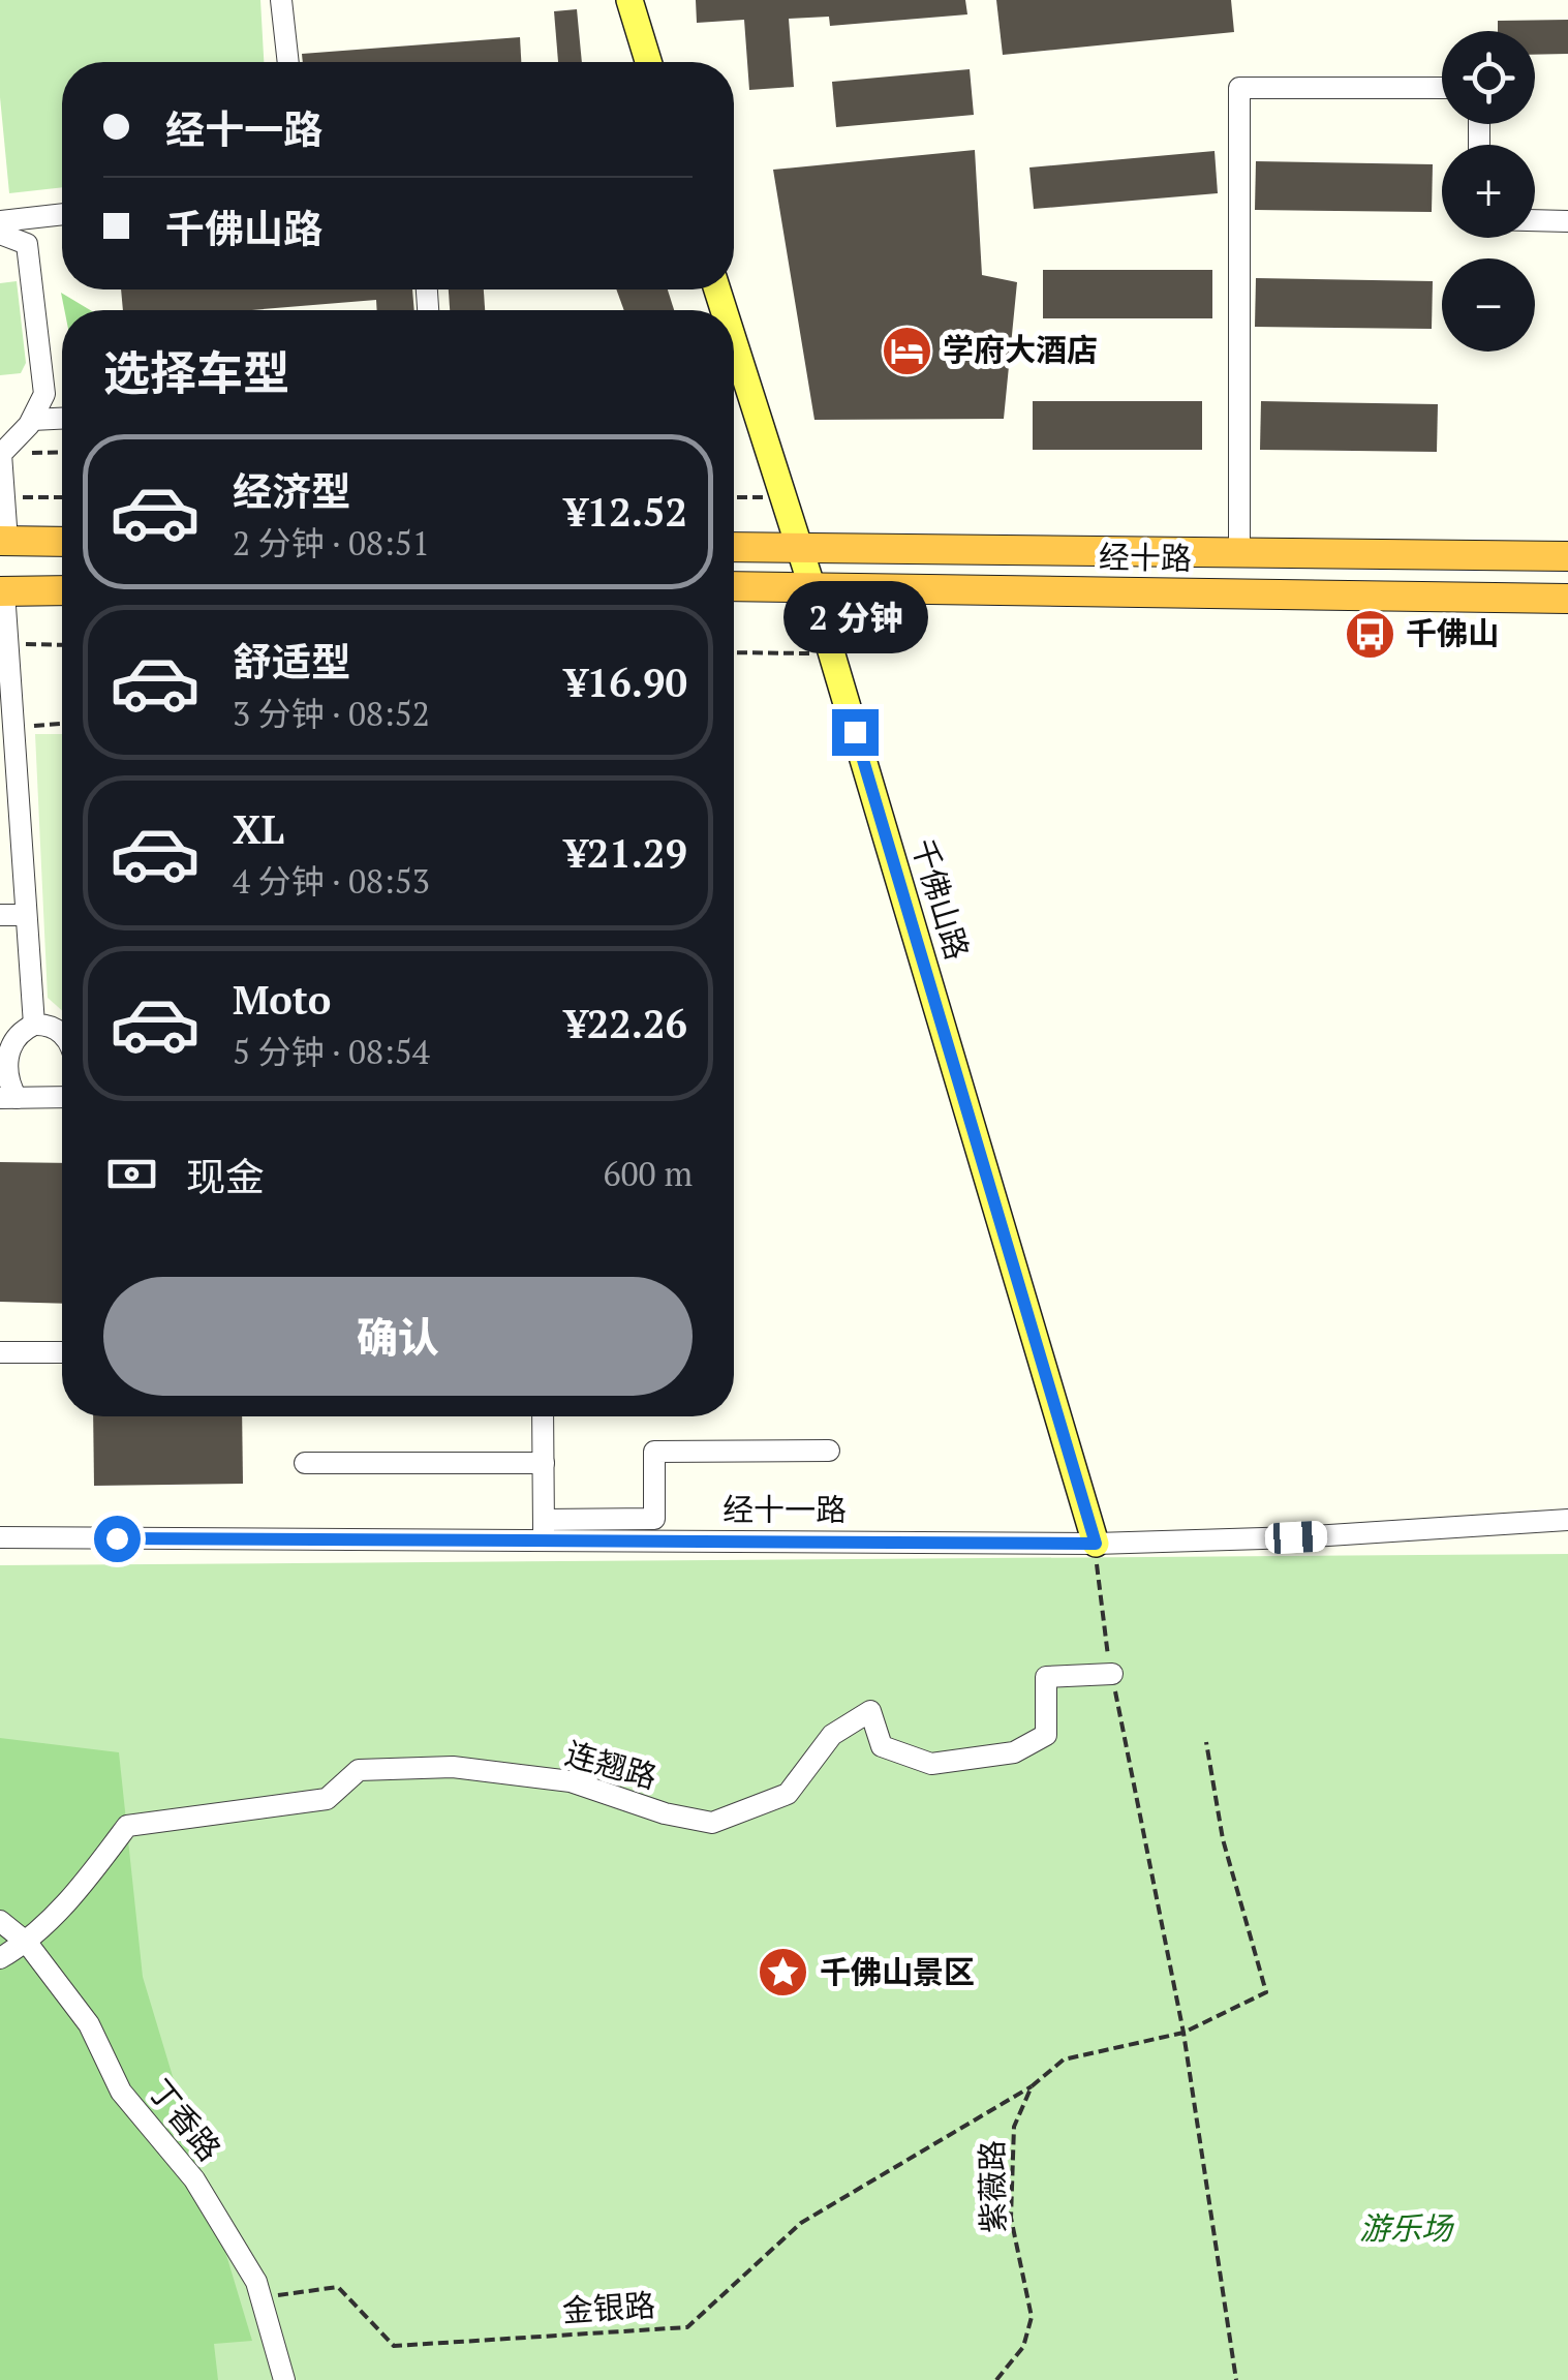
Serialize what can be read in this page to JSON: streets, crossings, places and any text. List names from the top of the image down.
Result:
{
  "streets": {
    "highway": ["经十路"],
    "main road": ["千佛山路"],
    "street": ["经十一路", "连翘路", "丁香路"],
    "path": ["紫薇路", "金银路"]
  },
  "crossings": [
    ["经十路", "千佛山路"],
    ["千佛山路", "经十一路"],
    ["连翘路", "丁香路"],
    ["丁香路", "金银路"],
    ["紫薇路", "金银路"]
  ],
  "parks": ["游乐场"],
  "places": {
    "hotel": ["学府大酒店"],
    "bus stop": ["千佛山"],
    "place": ["千佛山景区"]
  },
  "page": {
    "map_buttons": ["+", "−"],
    "banner": ["经十一路", "千佛山路"],
    "heading": "选择车型",
    "list": [
      {
        "name": "经济型",
        "note": "2 分钟 · 08:51",
        "value": "¥12.52"
      },
      {
        "name": "舒适型",
        "note": "3 分钟 · 08:52",
        "value": "¥16.90"
      },
      {
        "name": "XL",
        "note": "4 分钟 · 08:53",
        "value": "¥21.29"
      },
      {
        "name": "Moto",
        "note": "5 分钟 · 08:54",
        "value": "¥22.26"
      }
    ],
    "bubble": "2 分钟",
    "pay": ["现金", "600 m"],
    "buttons": "确认"
  }
}
